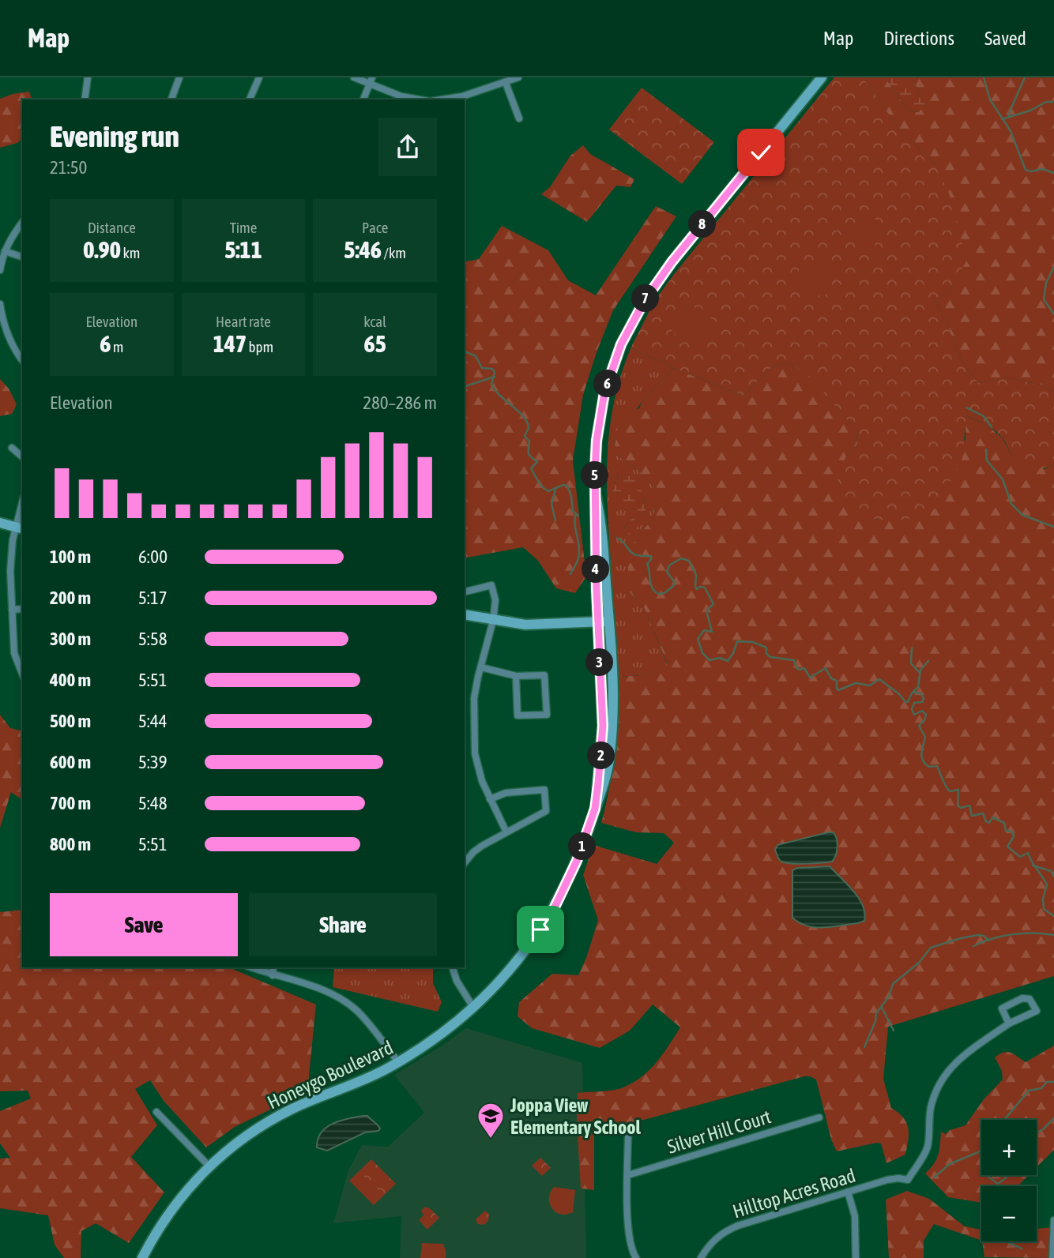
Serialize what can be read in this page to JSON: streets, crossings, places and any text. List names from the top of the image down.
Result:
{
  "streets": {
    "main road": ["Honeygo Boulevard"],
    "street": ["Silver Hill Court", "Hilltop Acres Road"]
  },
  "places": {
    "school or university": ["Joppa View Elementary School"]
  },
  "page": {
    "header": "Map",
    "nav": ["Map", "Directions", "Saved"],
    "heading": ["Evening run", "21:50"],
    "stats": [
      ["Distance", "0.90 km"],
      ["Time", "5:11"],
      ["Pace", "5:46 /km"],
      ["Elevation", "6 m"],
      ["Heart rate", "147 bpm"],
      ["kcal", "65"]
    ],
    "pins": [
      "8",
      "7",
      "6",
      "5",
      "4",
      "3",
      "2",
      "1"
    ],
    "chart": ["Elevation", "280–286 m"],
    "list": [
      {
        "name": "100 m",
        "note": "6:00"
      },
      {
        "name": "200 m",
        "note": "5:17"
      },
      {
        "name": "300 m",
        "note": "5:58"
      },
      {
        "name": "400 m",
        "note": "5:51"
      },
      {
        "name": "500 m",
        "note": "5:44"
      },
      {
        "name": "600 m",
        "note": "5:39"
      },
      {
        "name": "700 m",
        "note": "5:48"
      },
      {
        "name": "800 m",
        "note": "5:51"
      }
    ],
    "buttons": ["Save", "Share"],
    "map_buttons": ["+", "−"]
  }
}
